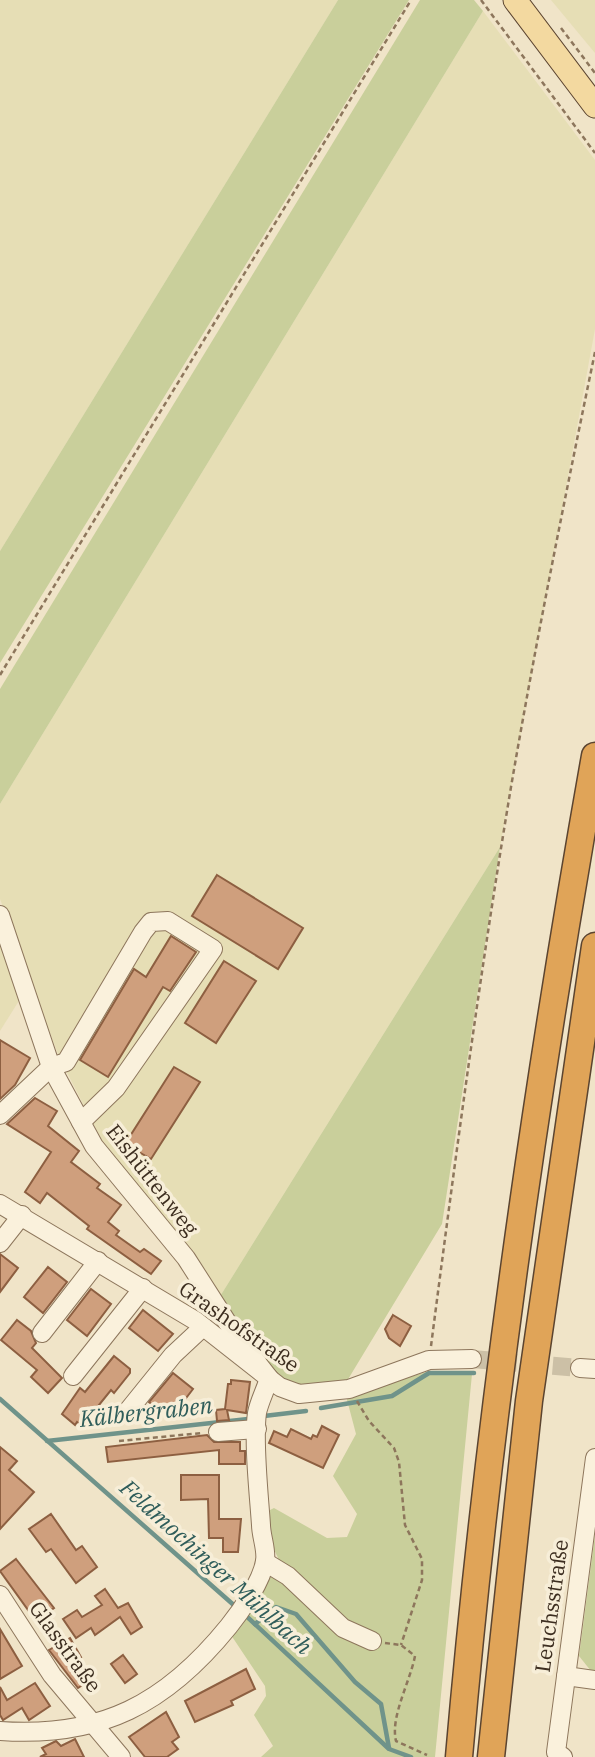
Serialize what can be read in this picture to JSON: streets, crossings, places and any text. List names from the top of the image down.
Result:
{
  "streets": {
    "street": [
      "Eishüttenweg",
      "Grashofstraße",
      "Leuchsstraße",
      "Glasstraße"
    ]
  },
  "crossings": [
    ["Eishüttenweg", "Grashofstraße"]
  ],
  "water": ["Kälbergraben", "Feldmochinger Mühlbach"]
}
